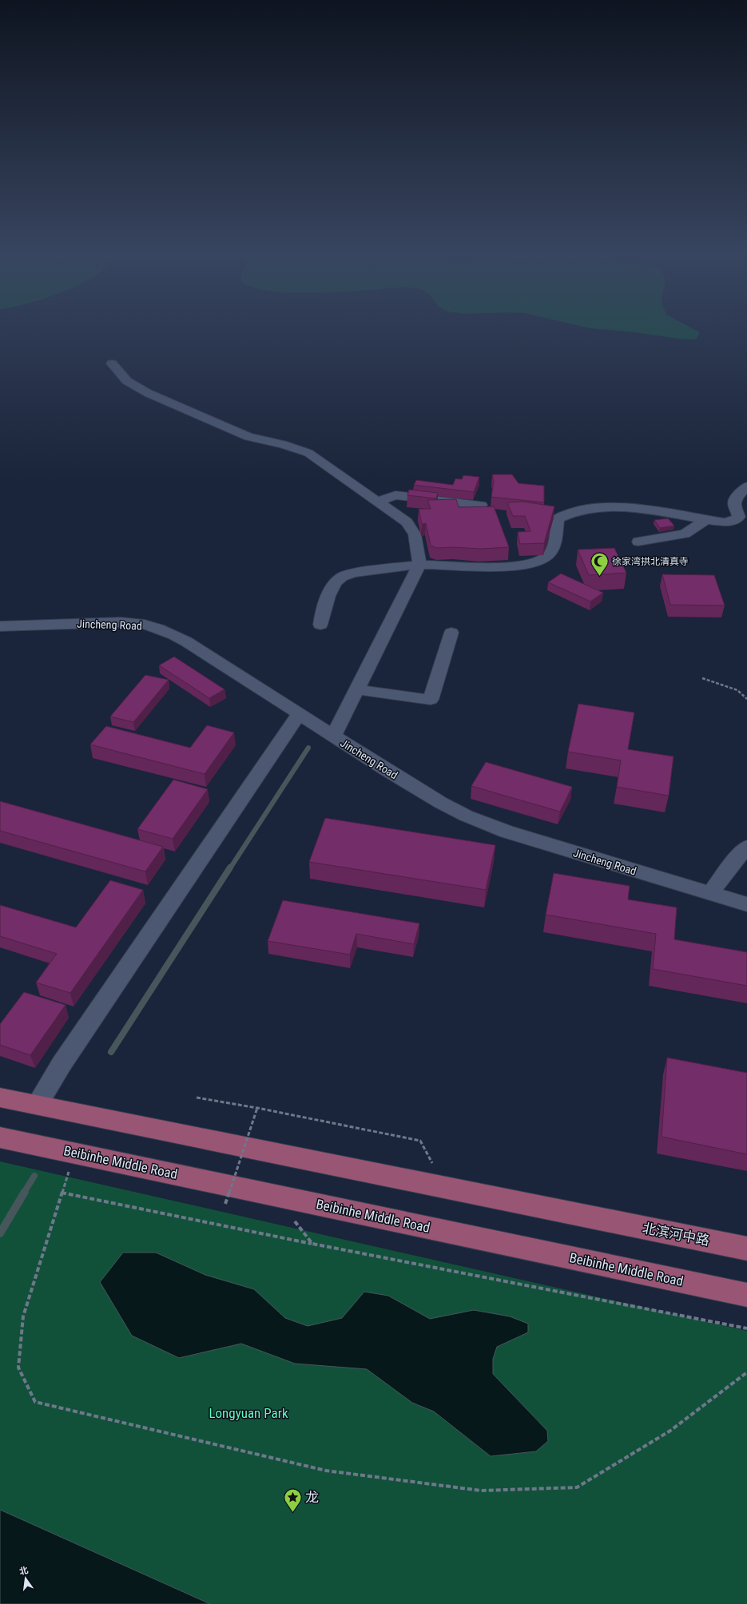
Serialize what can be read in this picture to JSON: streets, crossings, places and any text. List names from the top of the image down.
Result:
{
  "streets": {
    "main road": ["Beibinhe Middle Road", "北滨河中路"],
    "street": ["Jincheng Road"]
  },
  "parks": ["Longyuan Park"],
  "places": {
    "mosque": ["徐家湾拱北清真寺"],
    "place": ["龙"]
  },
  "north": "top"
}
